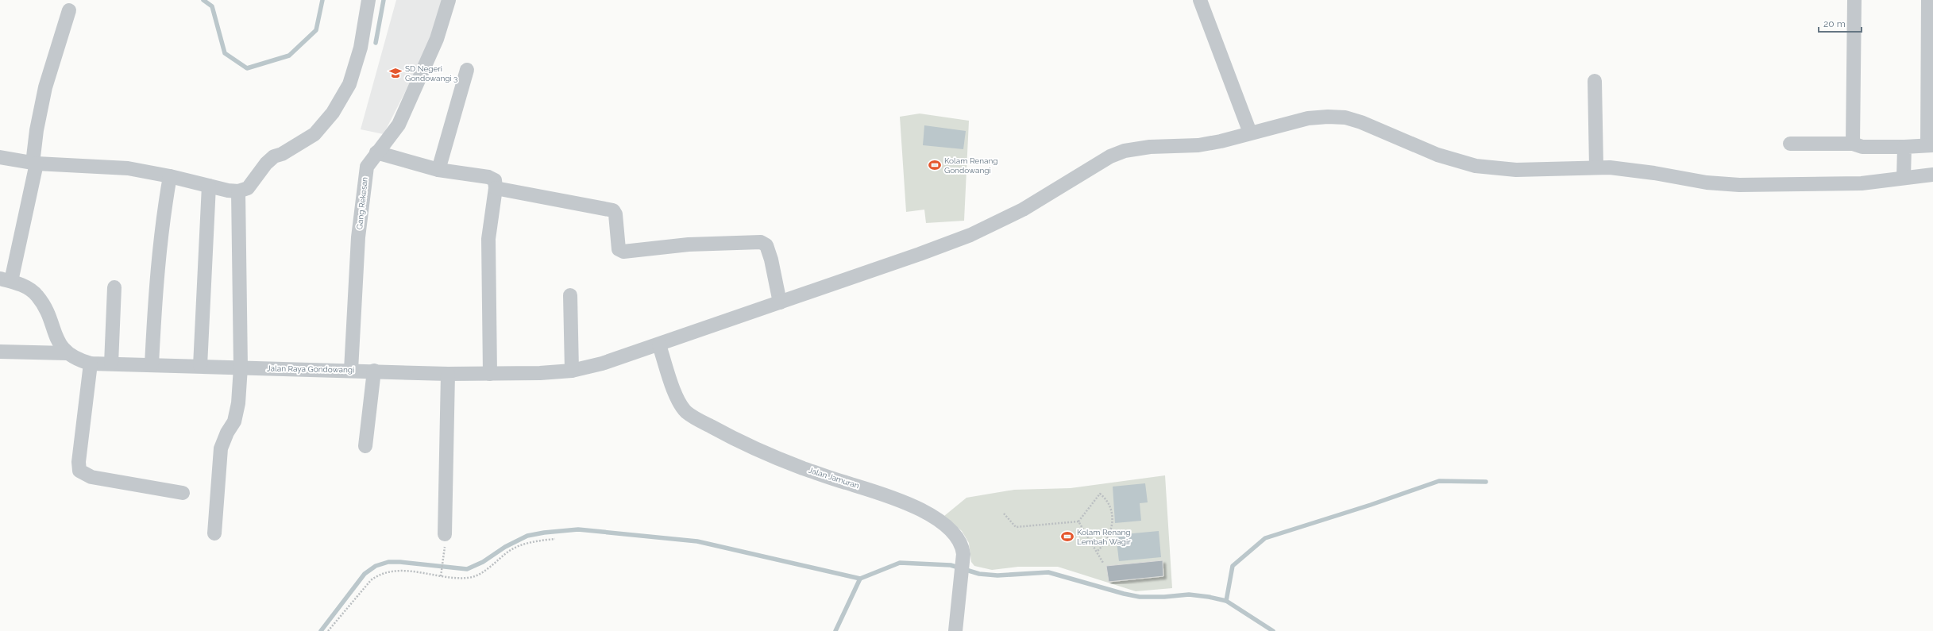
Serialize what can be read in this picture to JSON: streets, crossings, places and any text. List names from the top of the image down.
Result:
{
  "streets": {
    "street": ["Gang Rekesan", "Jalan Raya Gondowangi", "Jalan Jamuran"]
  },
  "crossings": [
    ["Gang Rekesan", "Jalan Raya Gondowangi"],
    ["Jalan Raya Gondowangi", "Jalan Jamuran"]
  ],
  "places": {
    "school or university": ["SD Negeri Gondowangi 3"],
    "sports": ["Kolam Renang Gondowangi", "Kolam Renang Lembah Wagir"]
  },
  "scale_bar": "20 m"
}
